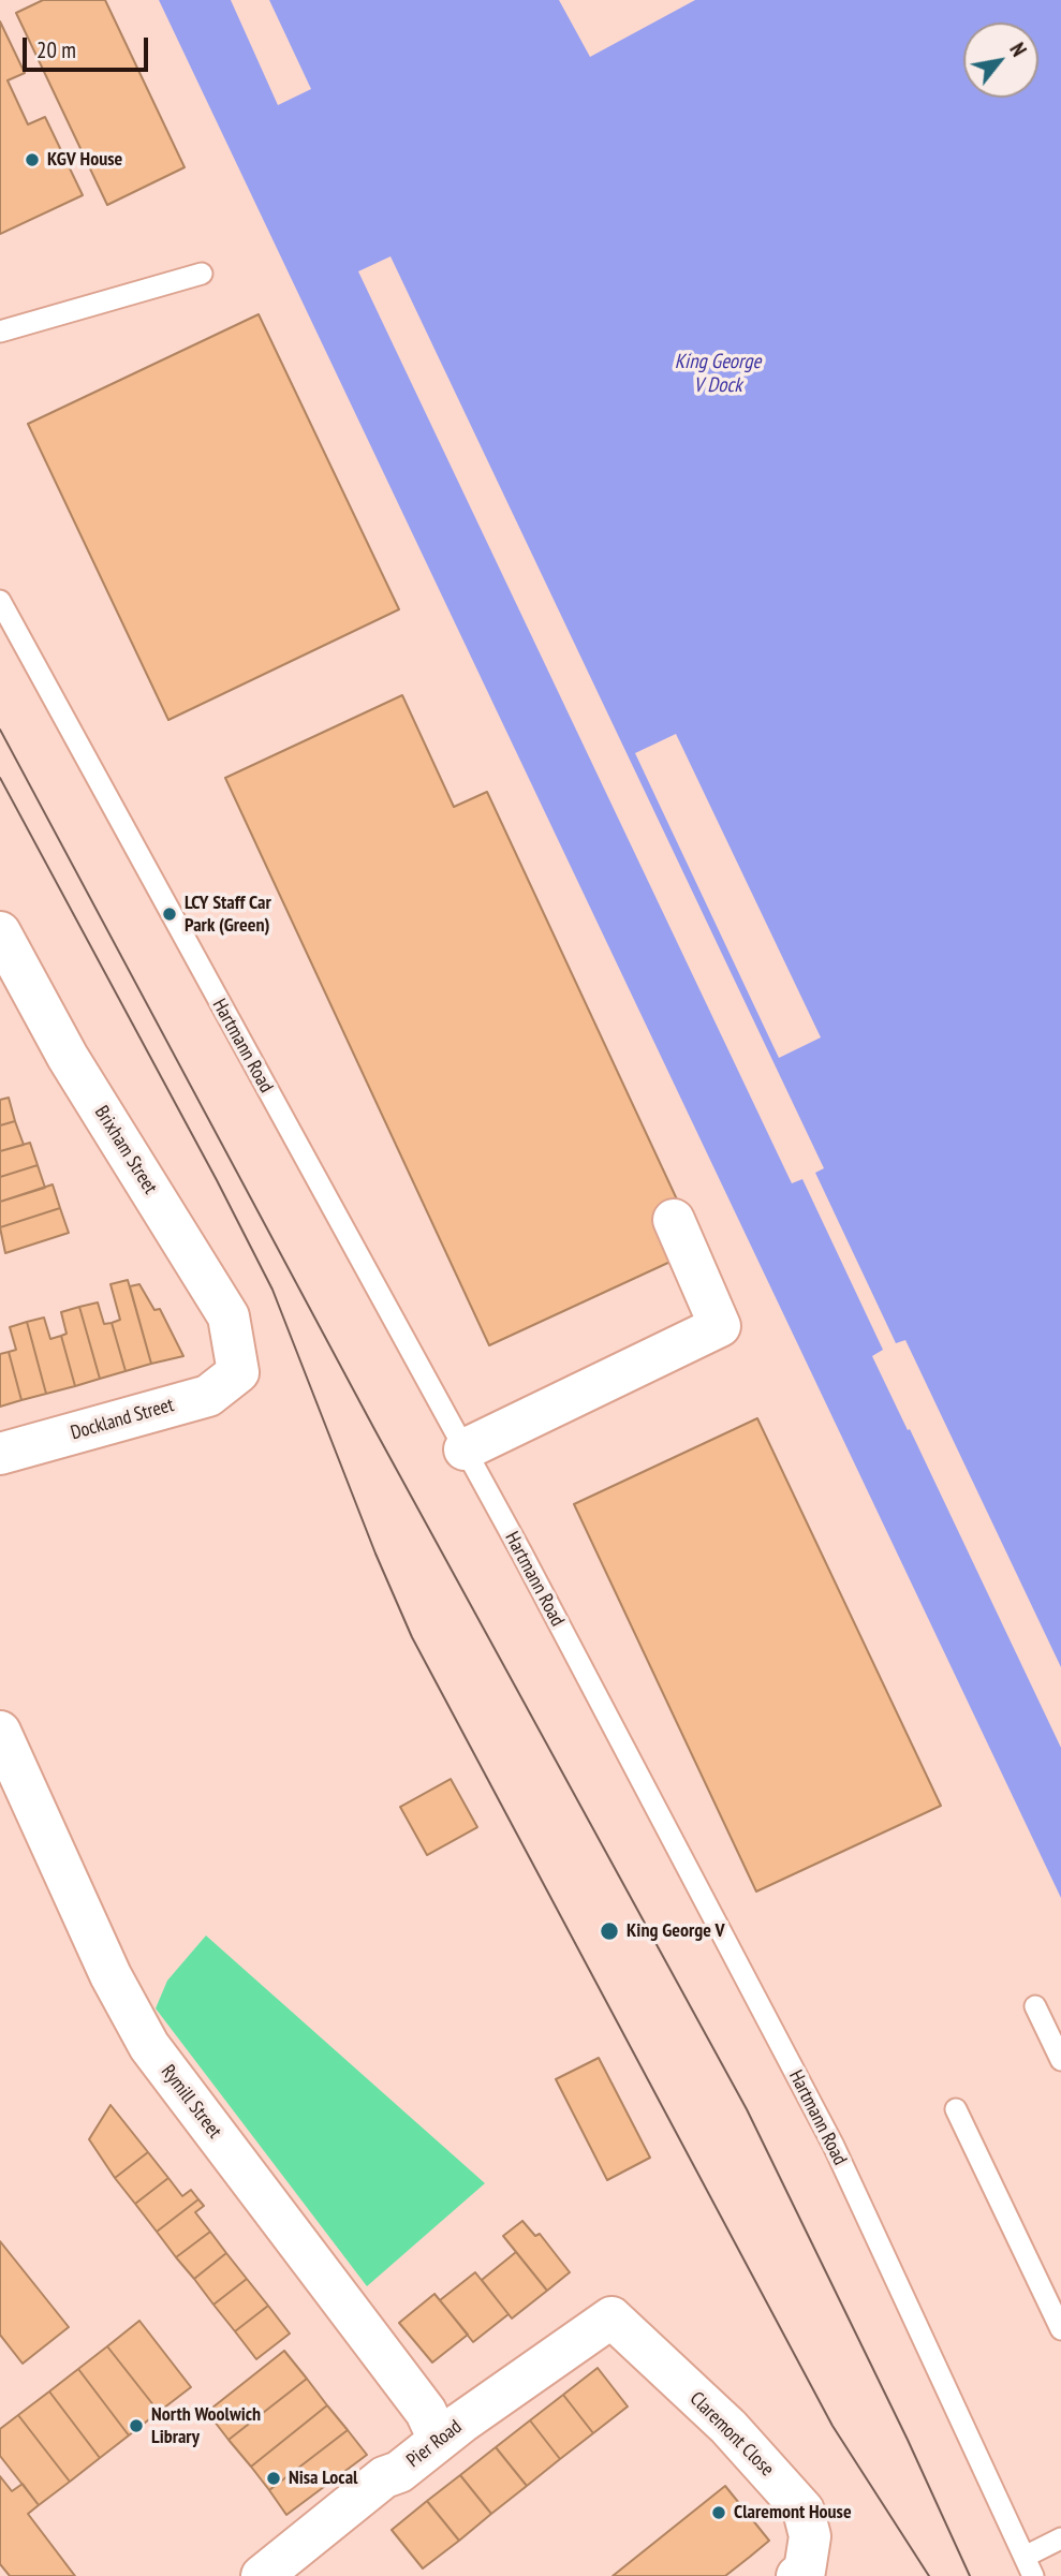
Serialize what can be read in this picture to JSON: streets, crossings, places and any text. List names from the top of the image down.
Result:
{
  "streets": {
    "street": [
      "Brixham Street",
      "Dockland Street",
      "Rymill Street",
      "Claremont Close",
      "Pier Road"
    ],
    "lane": ["Hartmann Road"]
  },
  "crossings": [
    ["Brixham Street", "Dockland Street"],
    ["Rymill Street", "Pier Road"],
    ["Claremont Close", "Pier Road"]
  ],
  "water": ["King George V Dock"],
  "places": [
    "KGV House",
    "LCY Staff Car Park (Green)",
    "King George V",
    "North Woolwich Library",
    "Nisa Local",
    "Claremont House"
  ],
  "scale_bar": "20 m",
  "north": "top right"
}
